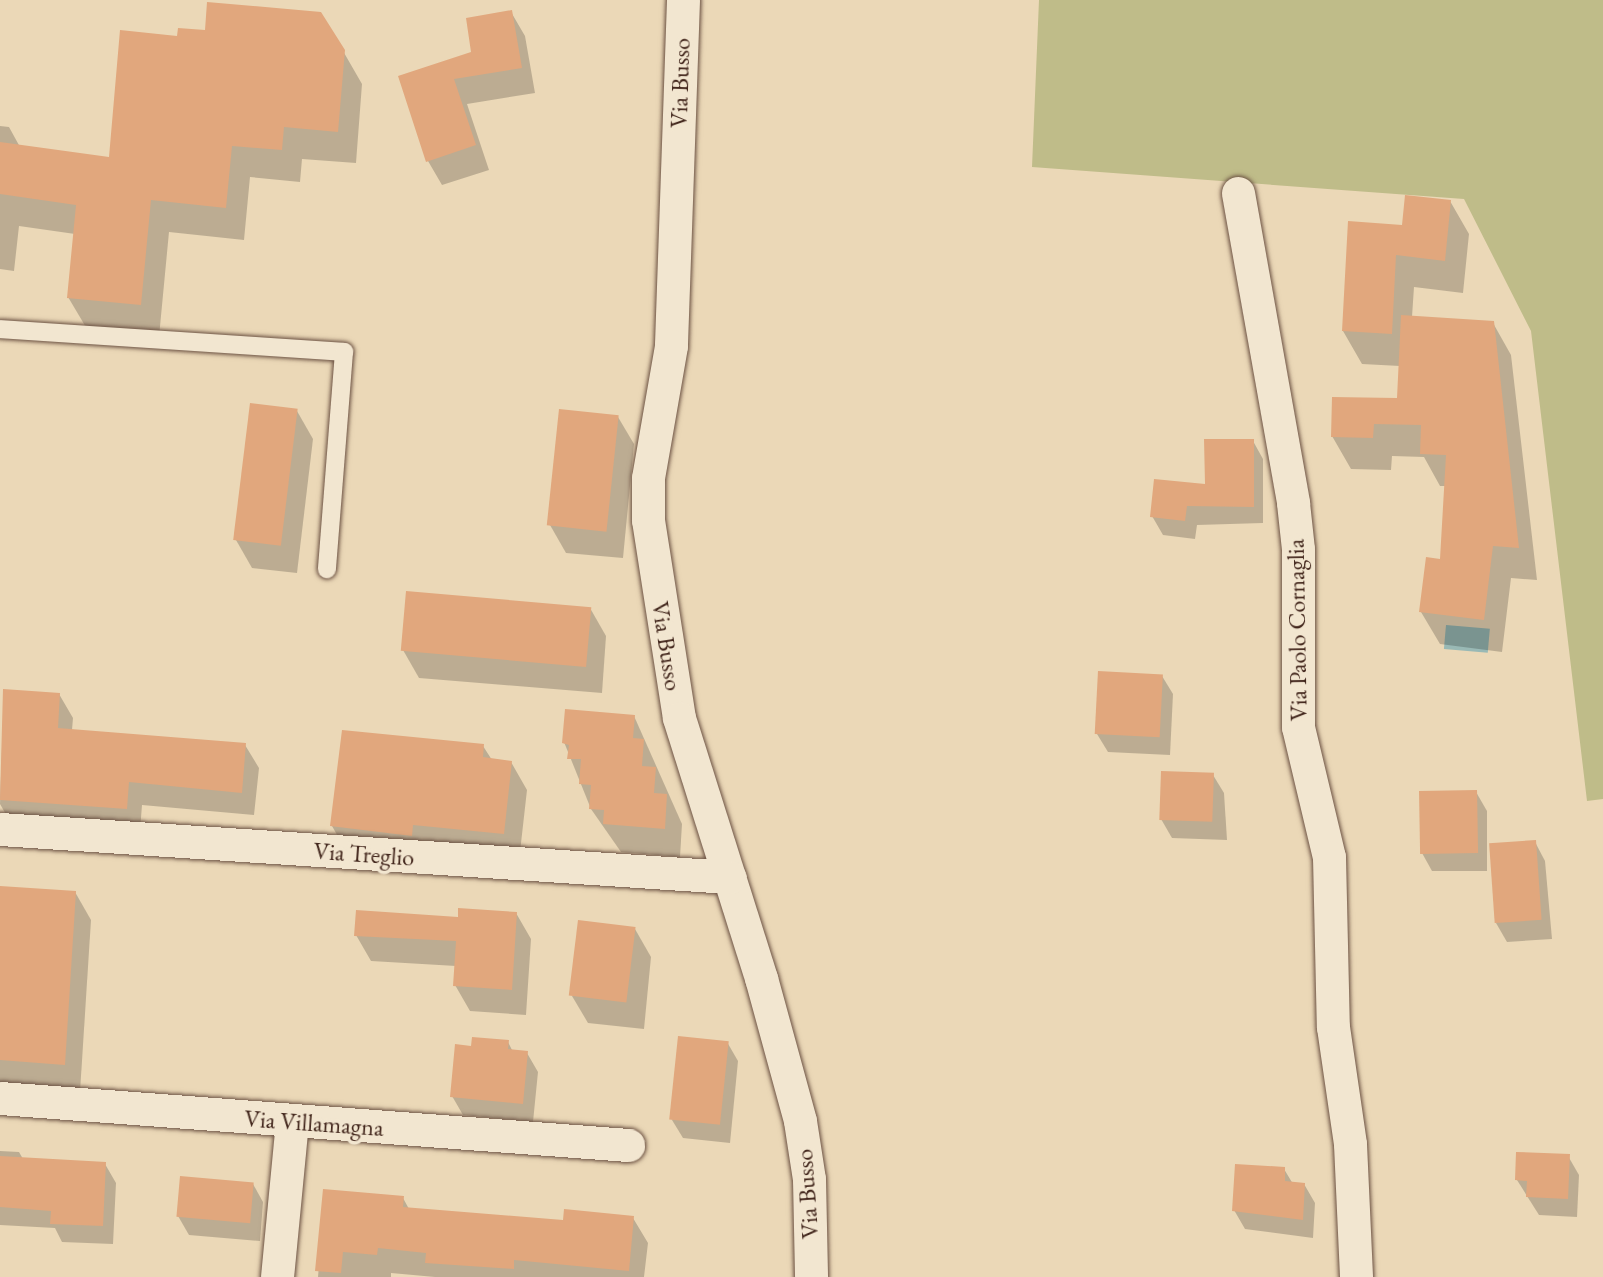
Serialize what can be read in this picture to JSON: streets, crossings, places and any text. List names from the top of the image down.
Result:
{
  "streets": {
    "street": [
      "Via Busso",
      "Via Paolo Cornaglia",
      "Via Treglio",
      "Via Villamagna"
    ]
  },
  "crossings": [
    ["Via Busso", "Via Treglio"]
  ]
}
